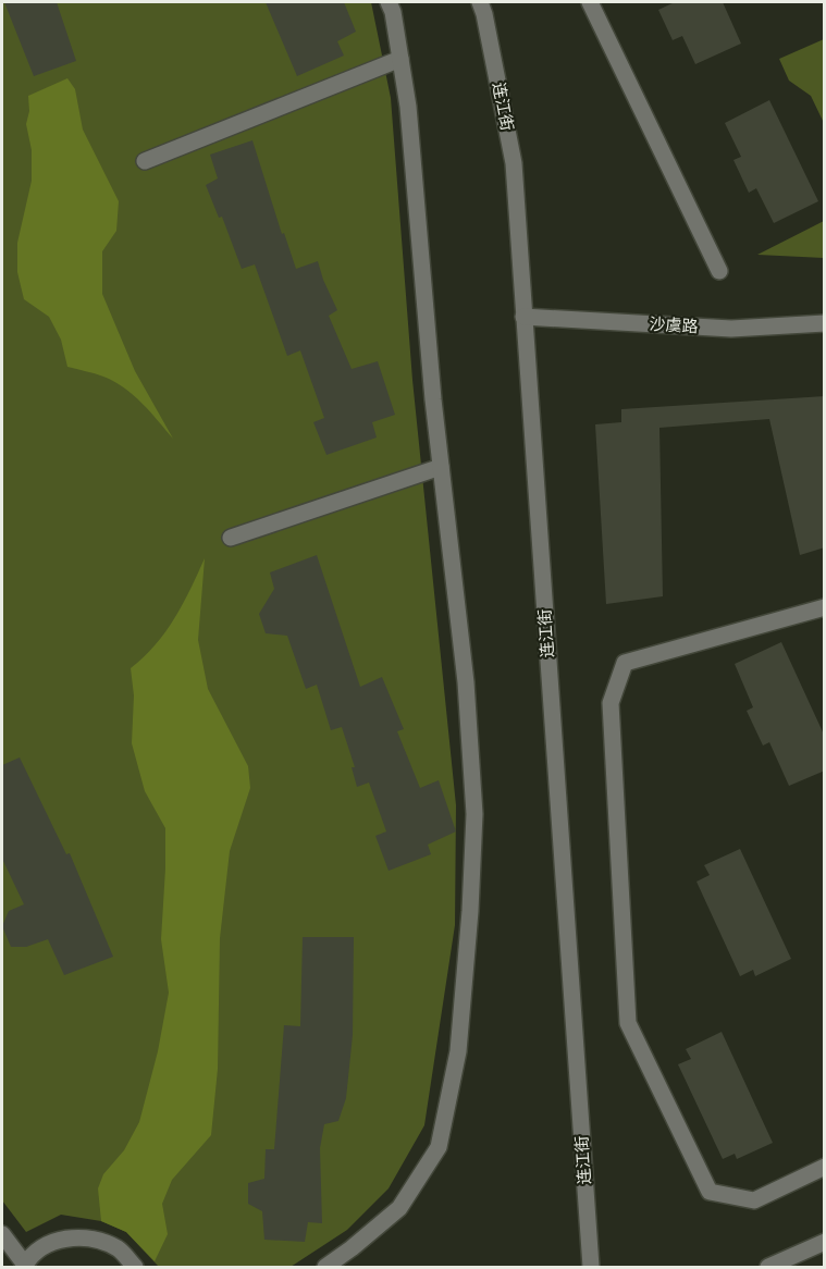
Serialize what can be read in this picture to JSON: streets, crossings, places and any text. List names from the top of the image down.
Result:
{
  "streets": {
    "street": ["连江街", "沙虞路"]
  },
  "crossings": [
    ["连江街", "沙虞路"]
  ]
}
